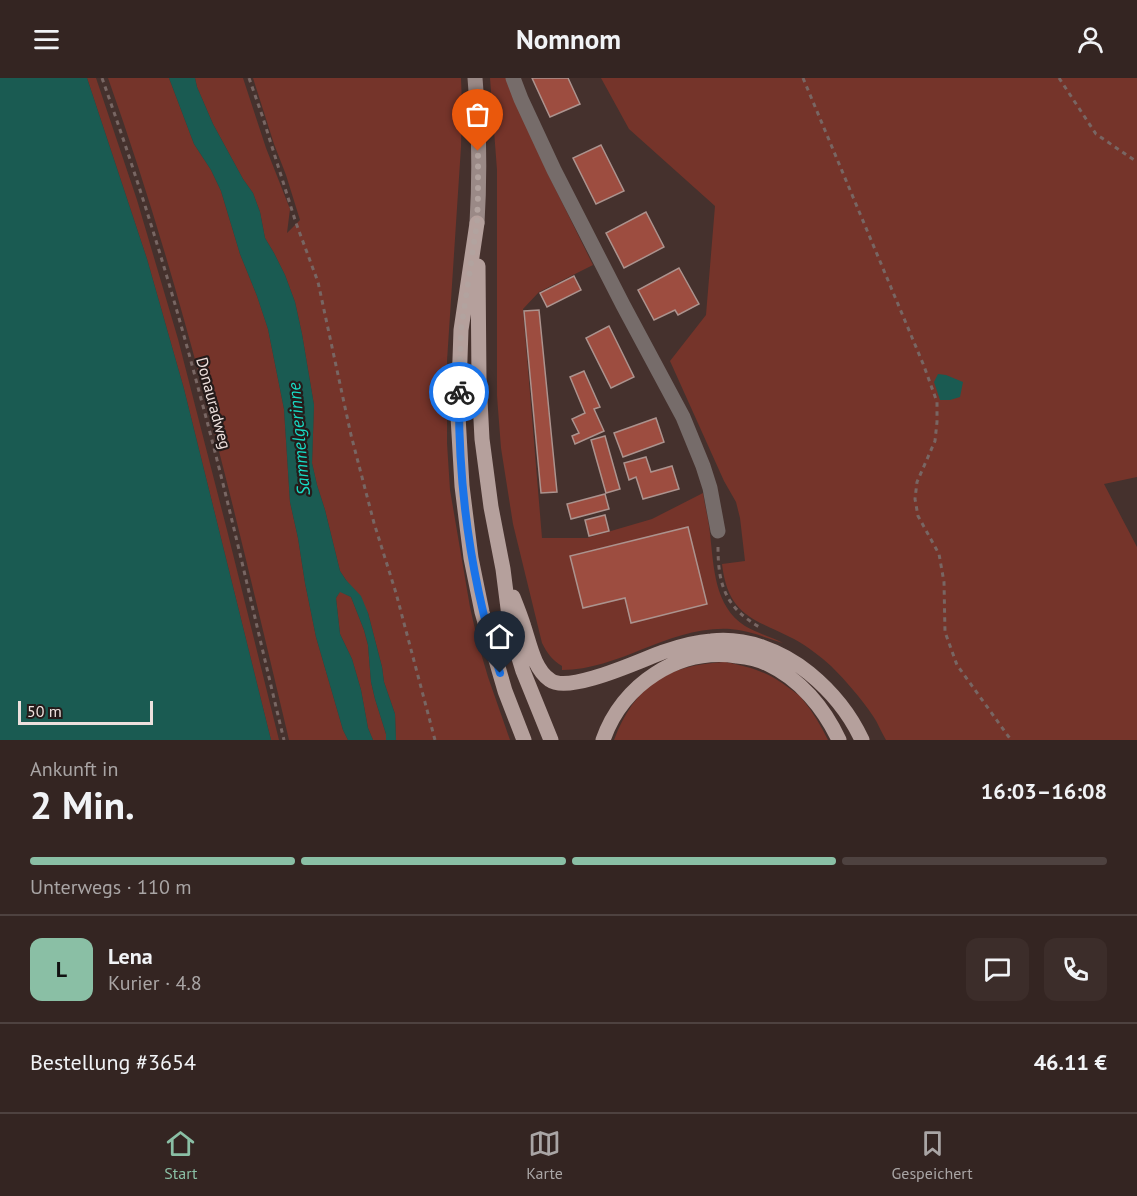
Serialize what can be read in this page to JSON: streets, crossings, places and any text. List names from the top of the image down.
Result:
{
  "streets": {
    "path": ["Donauradweg"]
  },
  "water": ["Sammelgerinne"],
  "scale_bar": "50 m",
  "page": {
    "header": "Nomnom",
    "scale": "50 m",
    "heading": ["2 Min.", "Ankunft in", "16:03–16:08"],
    "panel": [
      "Lena",
      "Kurier · 4.8",
      "Bestellung #3654",
      "46.11 €"
    ],
    "bar": "Unterwegs · 110 m",
    "round": "L",
    "tabs": ["Start", "Karte", "Gespeichert"]
  }
}
